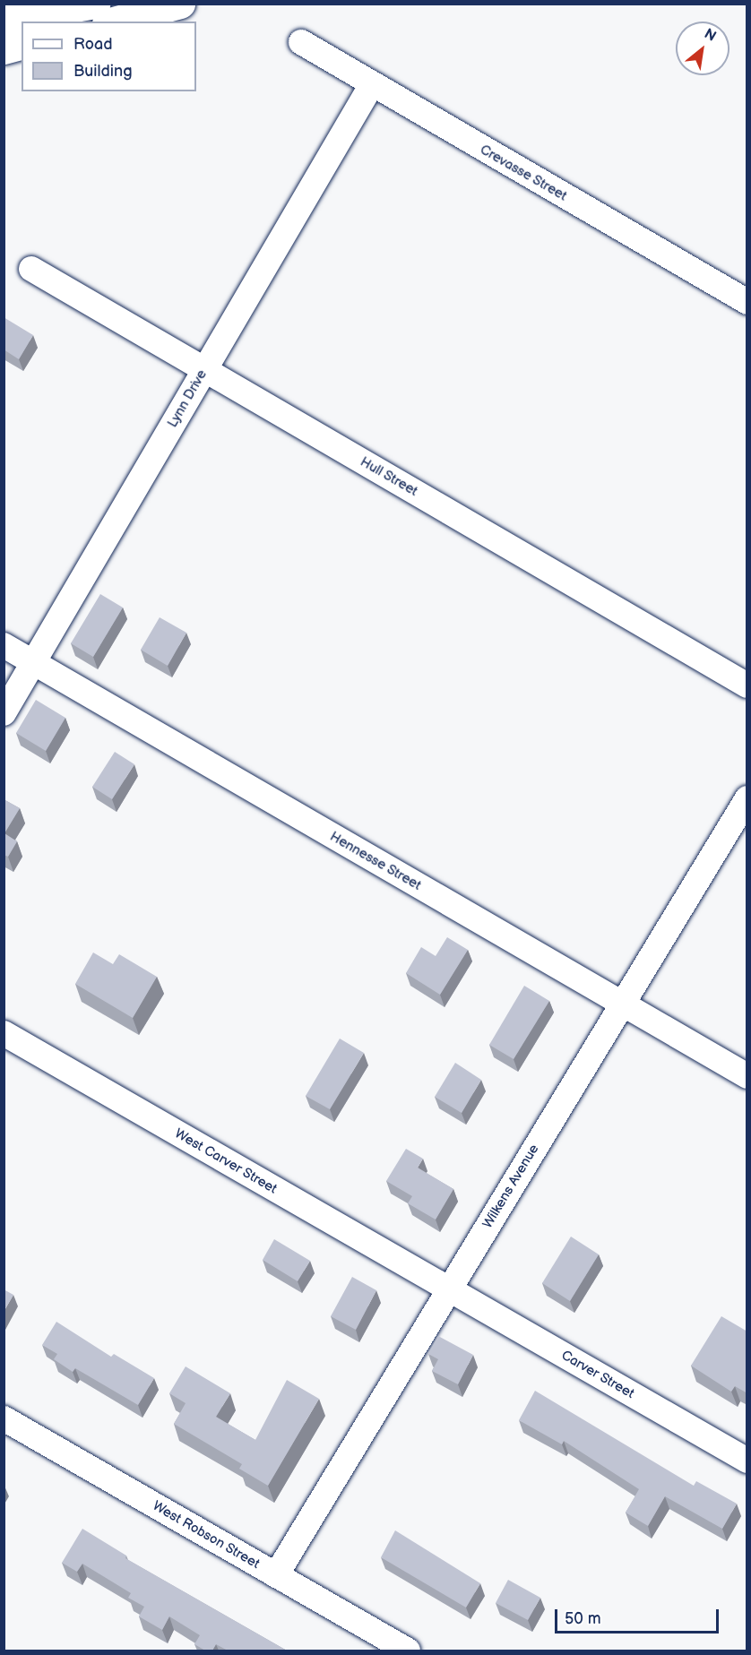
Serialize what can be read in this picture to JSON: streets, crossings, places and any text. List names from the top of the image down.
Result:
{
  "streets": {
    "street": [
      "Crevasse Street",
      "Lynn Drive",
      "Hull Street",
      "Hennesse Street",
      "West Carver Street",
      "Wilkens Avenue",
      "Carver Street",
      "West Robson Street"
    ]
  },
  "crossings": [
    ["Crevasse Street", "Lynn Drive"],
    ["Lynn Drive", "Hull Street"],
    ["Lynn Drive", "Hennesse Street"],
    ["Hennesse Street", "Wilkens Avenue"],
    ["West Carver Street", "Wilkens Avenue"],
    ["West Carver Street", "Carver Street"],
    ["Wilkens Avenue", "Carver Street"],
    ["Wilkens Avenue", "West Robson Street"]
  ],
  "legend": ["Road", "Building"],
  "scale_bar": "50 m",
  "north": "top right"
}
